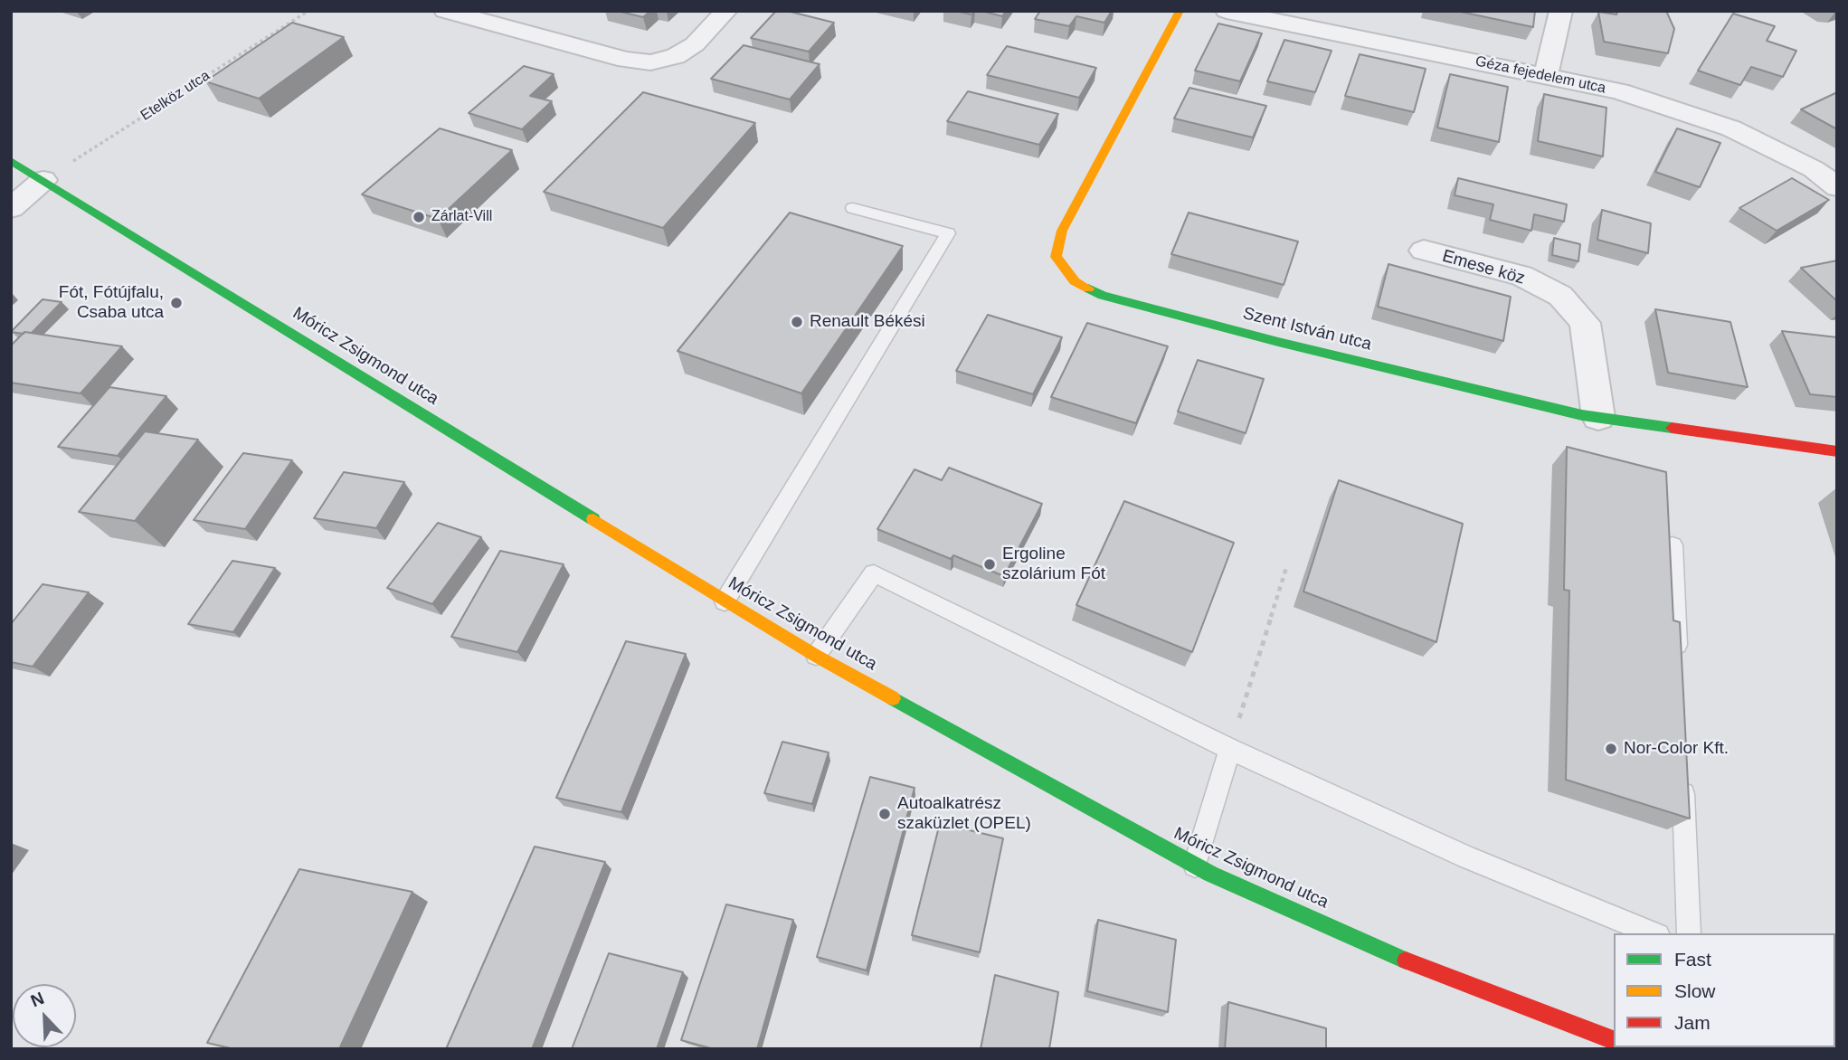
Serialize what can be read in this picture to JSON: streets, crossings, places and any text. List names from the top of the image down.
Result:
{
  "streets": {
    "street": [
      "Géza fejedelem utca",
      "Emese köz",
      "Szent István utca",
      "Móricz Zsigmond utca"
    ],
    "path": ["Etelköz utca"]
  },
  "crossings": [
    ["Etelköz utca", "Móricz Zsigmond utca"],
    ["Emese köz", "Szent István utca"]
  ],
  "places": [
    "Zárlat-Vill",
    "Fót, Fótújfalu, Csaba utca",
    "Renault Békési",
    "Ergoline szolárium Fót",
    "Nor-Color Kft.",
    "Autoalkatrész szaküzlet (OPEL)"
  ],
  "legend": ["Fast", "Slow", "Jam"],
  "north": "top left"
}
